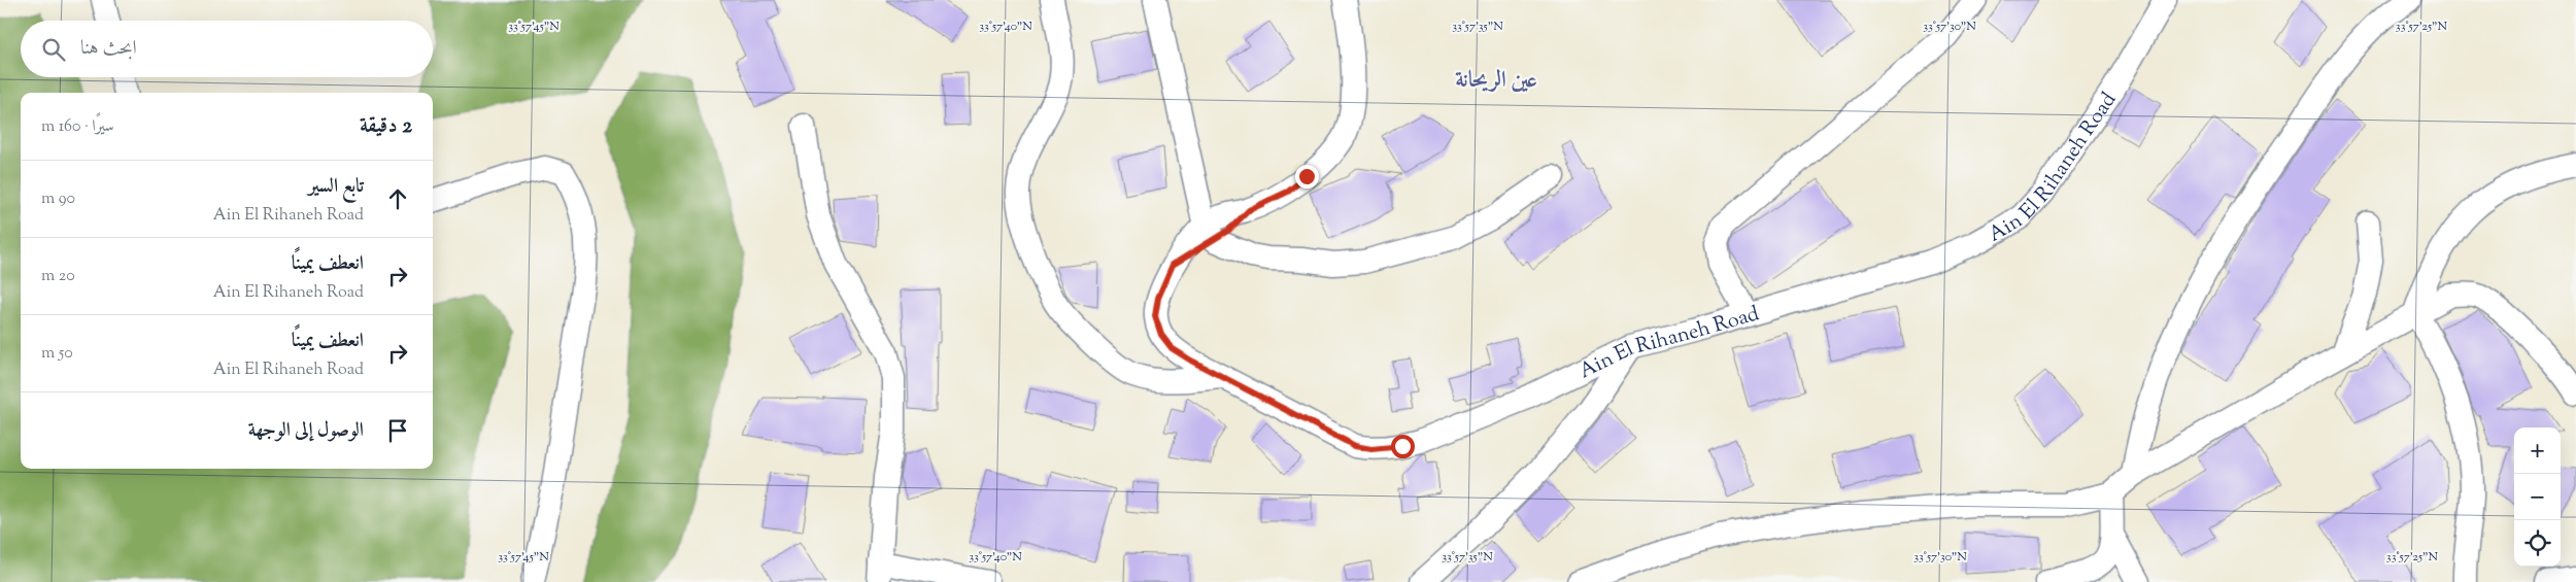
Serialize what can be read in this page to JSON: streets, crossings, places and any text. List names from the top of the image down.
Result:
{
  "streets": {
    "street": ["Ain El Rihaneh Road"]
  },
  "districts": ["عين الريحانة"],
  "page": {
    "search": "ابحث هنا",
    "heading": ["2 دقيقة", "سيرًا · 160 m"],
    "list": [
      ["تابع السير", "Ain El Rihaneh Road", "90 m"],
      ["انعطف يمينًا", "Ain El Rihaneh Road", "20 m"],
      ["انعطف يمينًا", "Ain El Rihaneh Road", "50 m"],
      "الوصول إلى الوجهة"
    ],
    "map_buttons": ["+", "−"]
  },
  "coordinates": [
    "33°57'45\"N",
    "33°57'40\"N",
    "33°57'35\"N",
    "33°57'30\"N",
    "33°57'25\"N"
  ]
}
